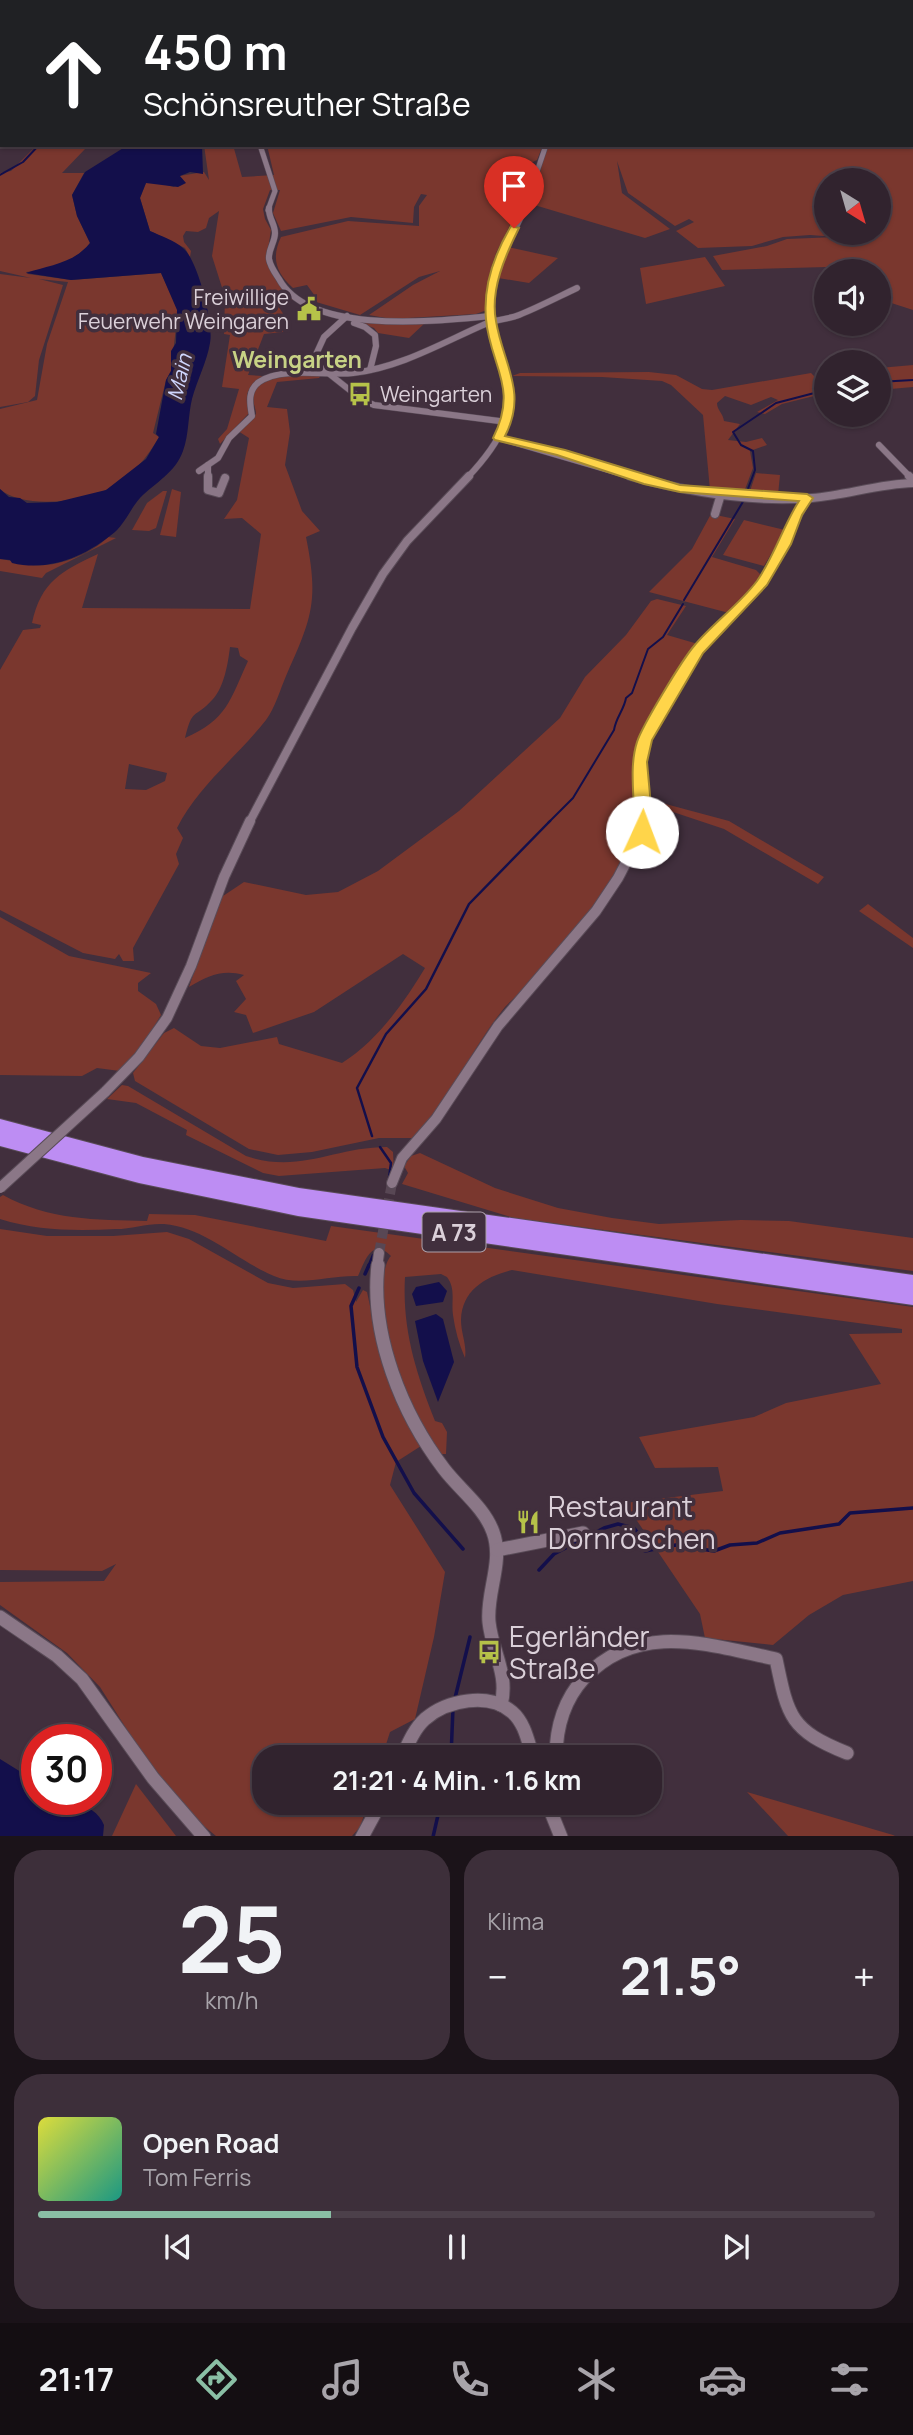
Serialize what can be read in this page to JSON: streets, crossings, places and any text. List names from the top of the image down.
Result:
{
  "streets": {
    "highway": ["A 73"]
  },
  "districts": ["Weingarten"],
  "water": ["Main"],
  "places": {
    "public building": ["Freiwillige Feuerwehr Weingaren"],
    "bus stop": ["Weingarten", "Egerländer Straße"],
    "restaurant": ["Restaurant Dornröschen"]
  },
  "north": "bottom right",
  "page": {
    "turn": ["450 m", "Schönsreuther Straße"],
    "limit": "30",
    "trip": "21:21 · 4 Min. · 1.6 km",
    "tile": [
      ["25", "km/h"],
      "Klima"
    ],
    "heat": ["−", "21.5°", "+"],
    "song": ["Open Road", "Tom Ferris"],
    "tabs": "21:17"
  }
}
